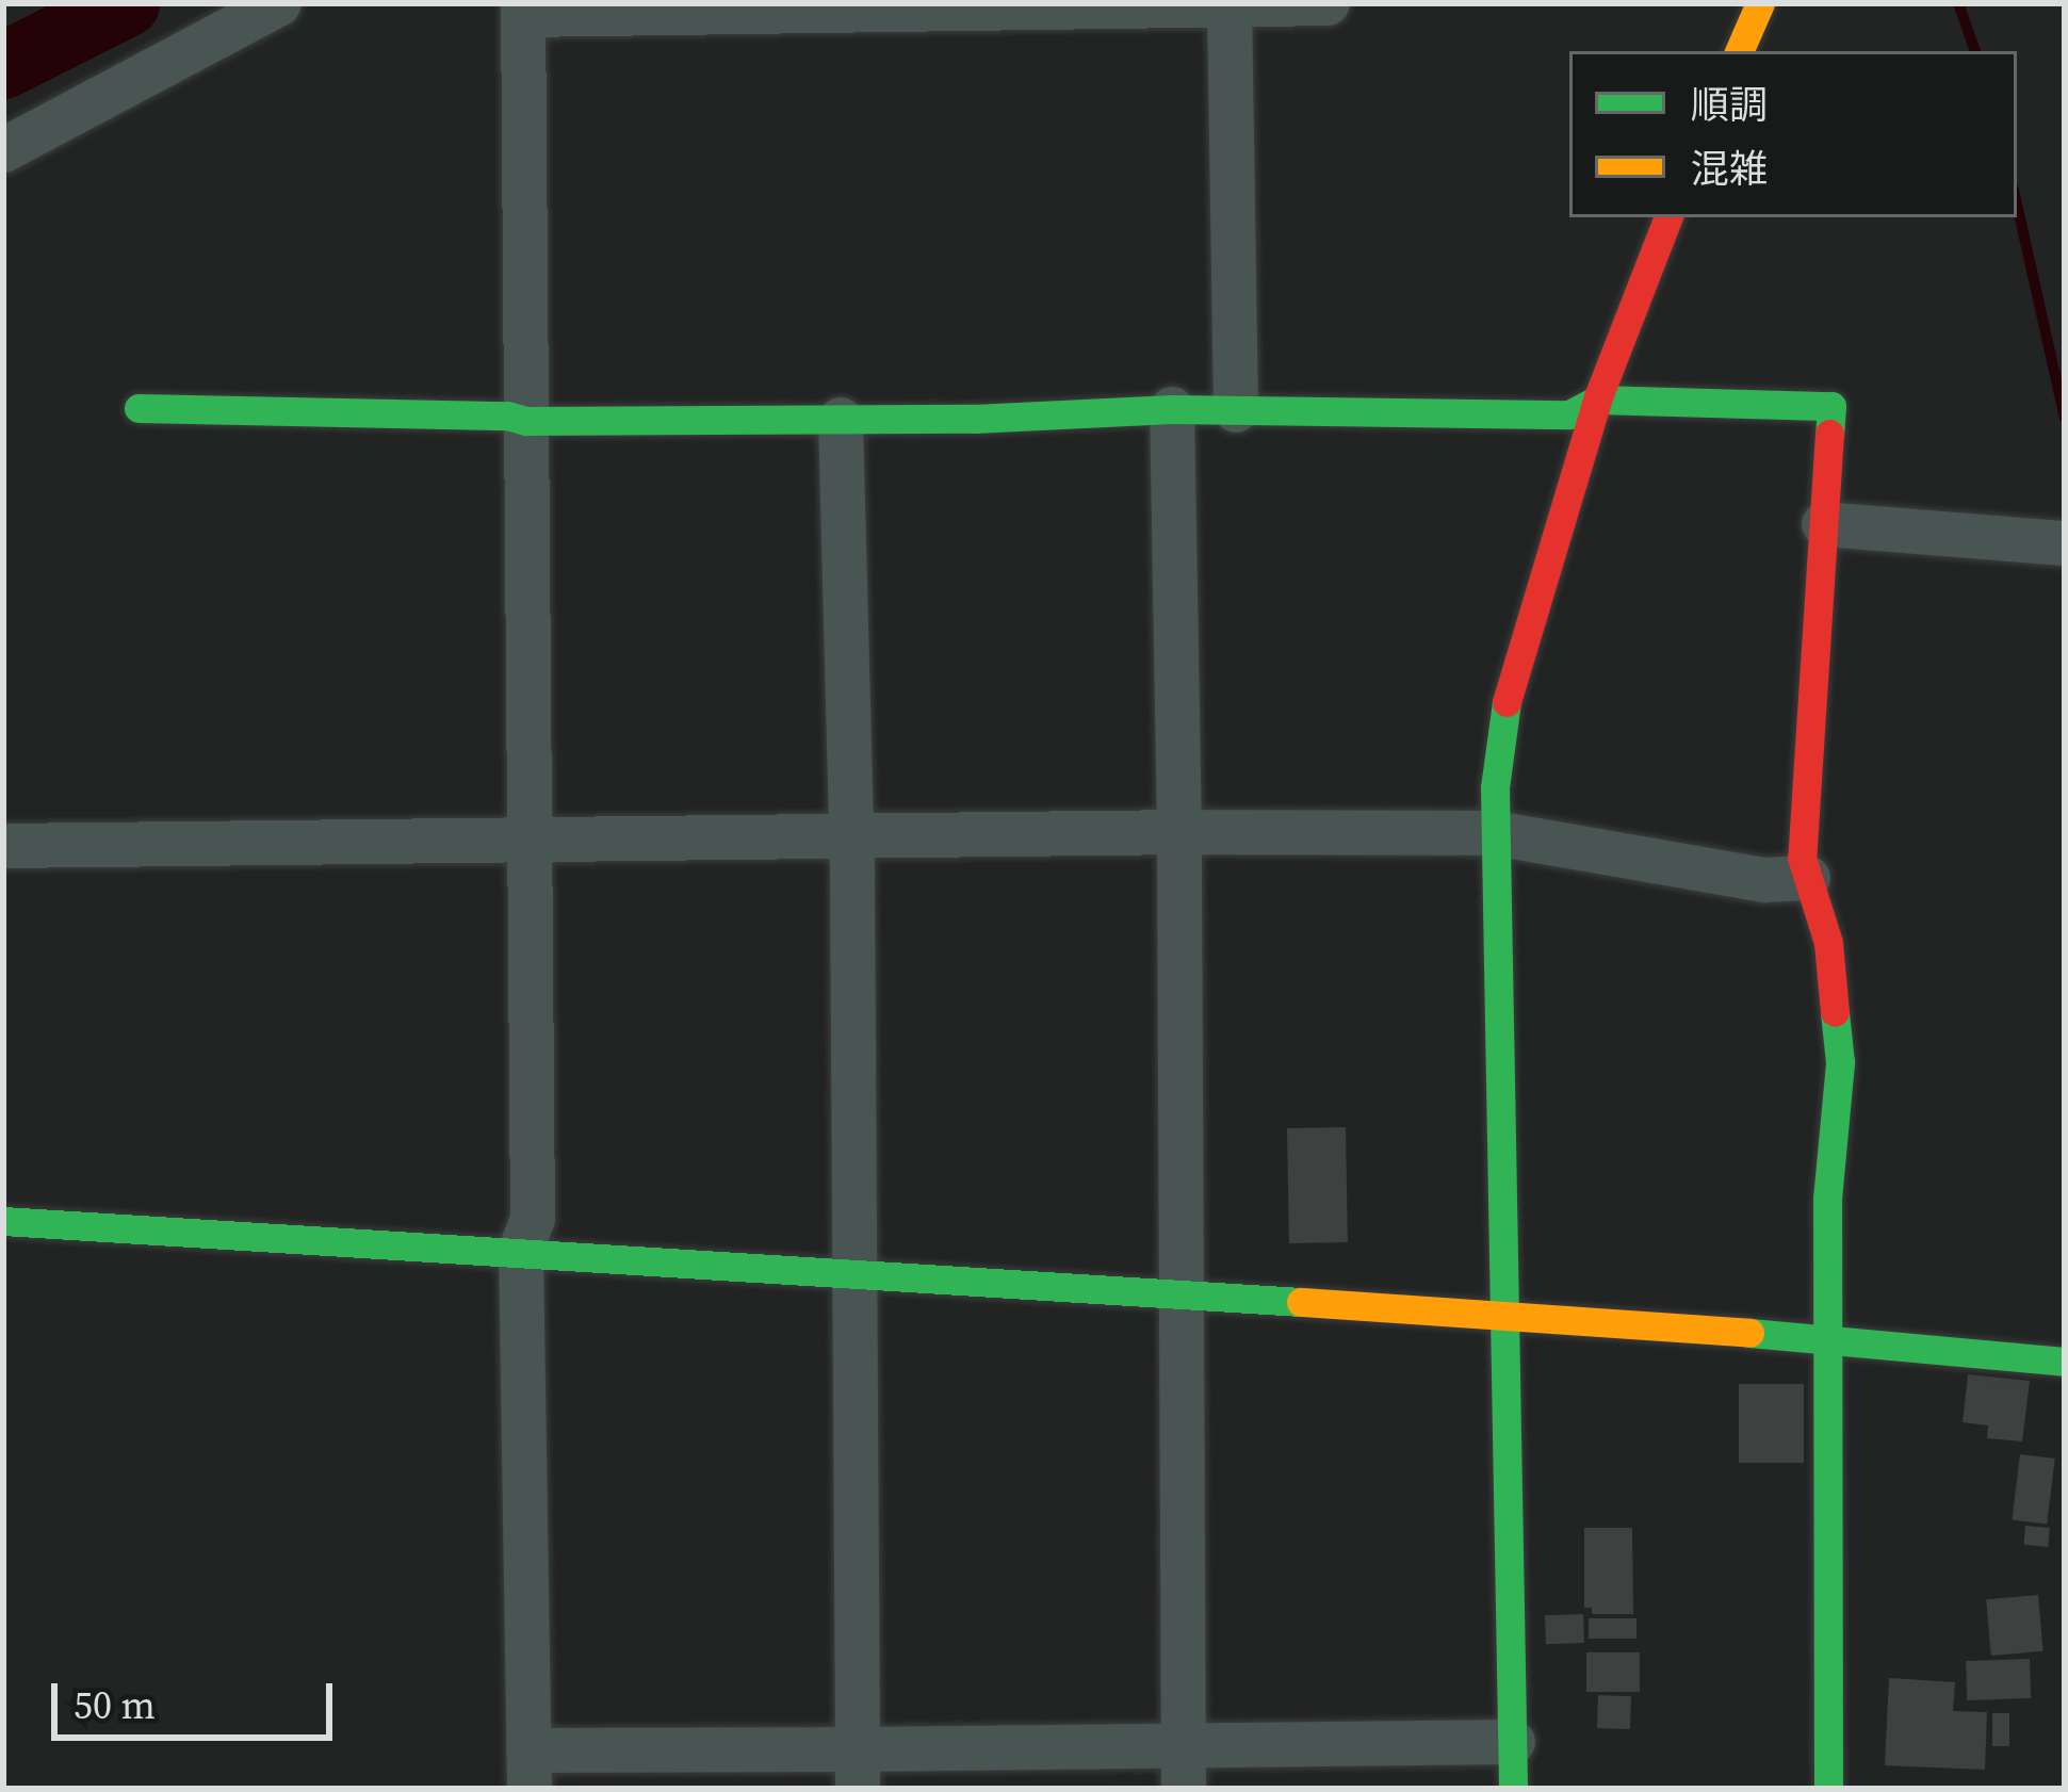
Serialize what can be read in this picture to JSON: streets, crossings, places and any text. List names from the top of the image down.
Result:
{
  "legend": ["順調", "混雑"],
  "scale_bar": "50 m"
}
